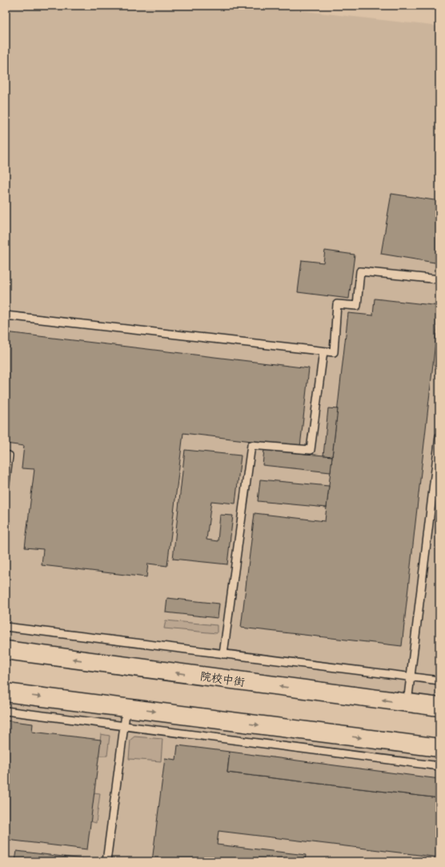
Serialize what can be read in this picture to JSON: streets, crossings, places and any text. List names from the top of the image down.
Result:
{
  "streets": {
    "main road": ["院校中街"]
  }
}
